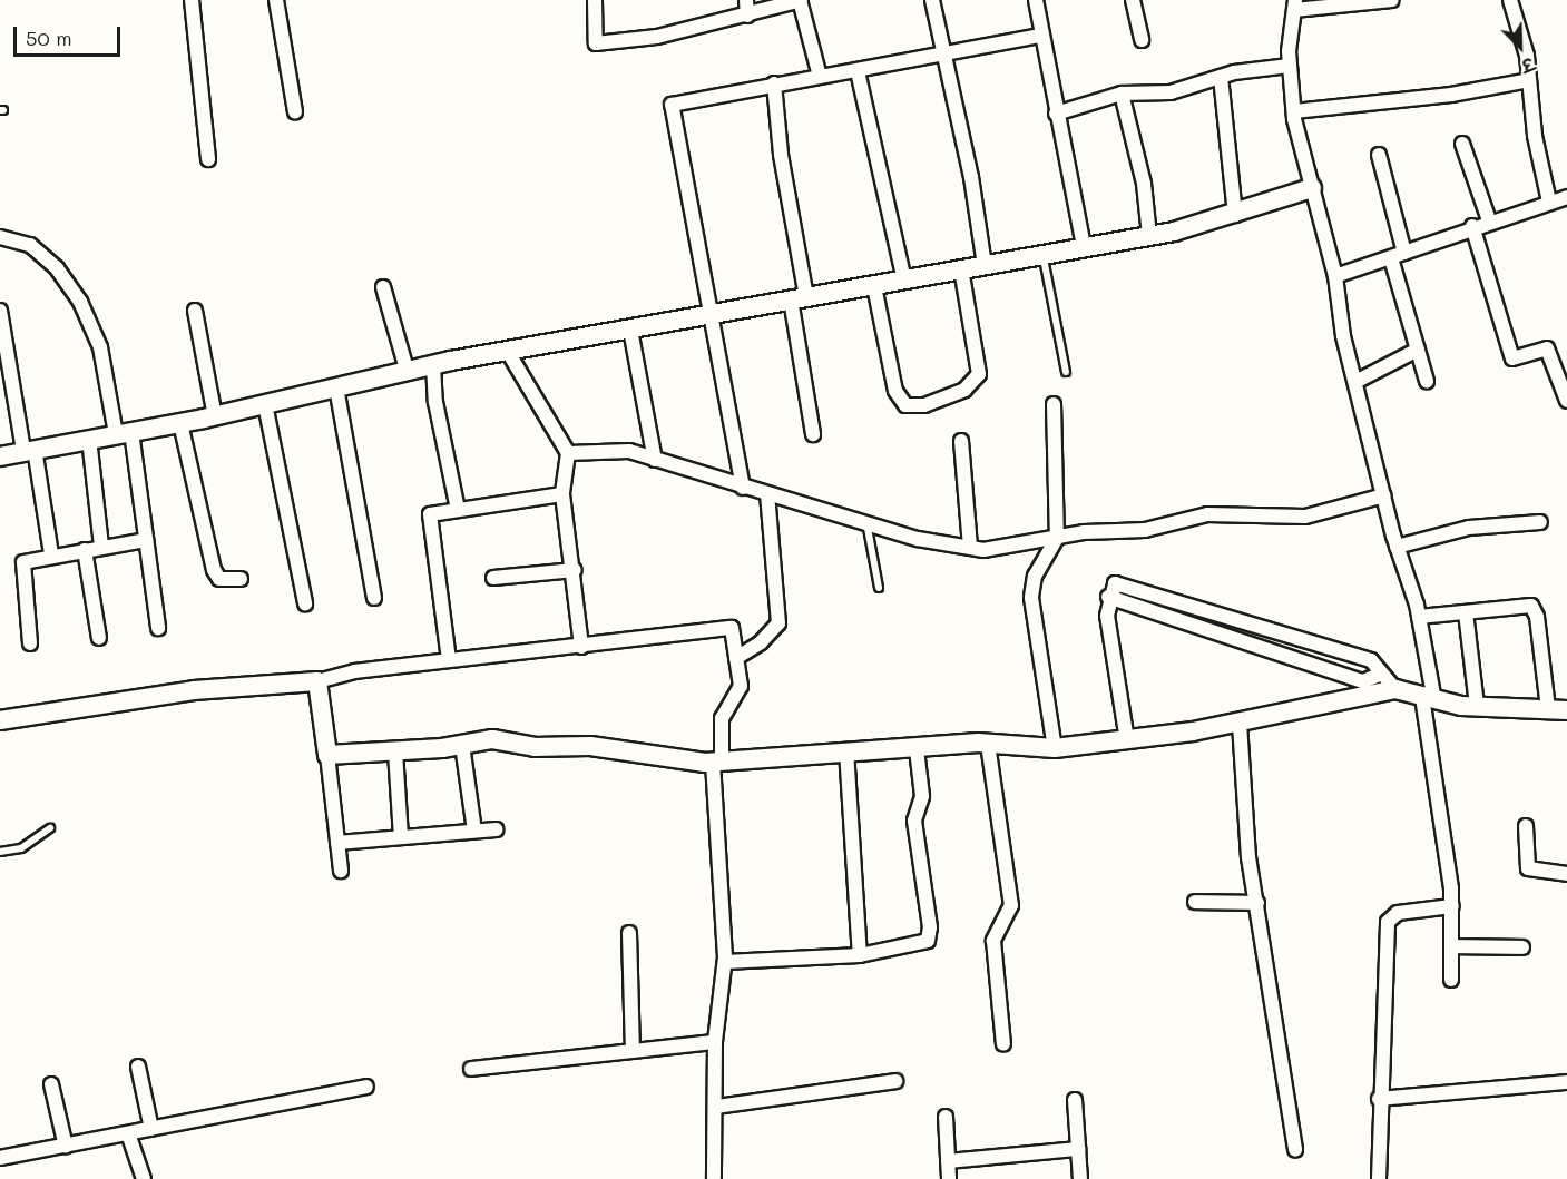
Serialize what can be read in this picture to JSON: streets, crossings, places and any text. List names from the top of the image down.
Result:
{
  "scale_bar": "50 m",
  "north": "bottom right"
}
